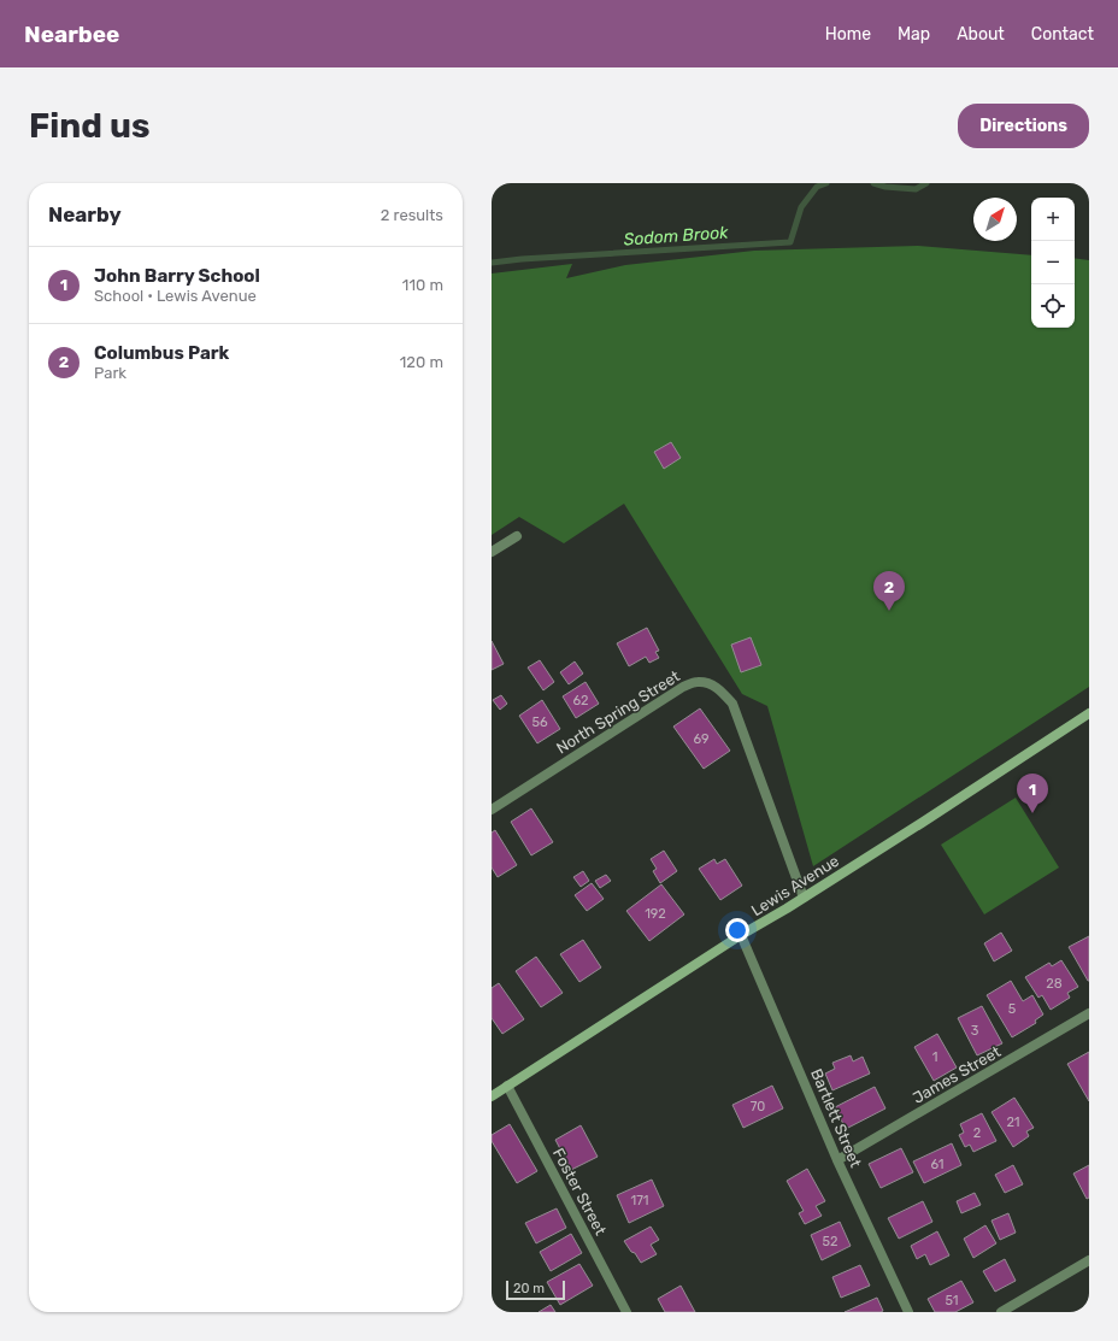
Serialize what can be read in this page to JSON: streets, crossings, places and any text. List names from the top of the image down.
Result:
{
  "streets": {
    "main road": ["Lewis Avenue"],
    "street": [
      "North Spring Street",
      "James Street",
      "Bartlett Street",
      "Foster Street"
    ]
  },
  "crossings": [
    ["North Spring Street", "Lewis Avenue"],
    ["Lewis Avenue", "Bartlett Street"],
    ["Lewis Avenue", "Foster Street"],
    ["James Street", "Bartlett Street"]
  ],
  "water": ["Sodom Brook"],
  "house_numbers": [
    "62",
    "56",
    "69",
    "192",
    "28",
    "5",
    "3",
    "1",
    "70",
    "21",
    "2",
    "61",
    "171",
    "52",
    "51"
  ],
  "scale_bar": "20 m",
  "north": "top right",
  "page": {
    "header": "Nearbee",
    "nav": [
      "Home",
      "Map",
      "About",
      "Contact"
    ],
    "buttons": "Directions",
    "title": "Find us",
    "heading": ["Nearby", "2 results"],
    "map_buttons": ["+", "−"],
    "list": [
      {
        "mark": "1",
        "name": "John Barry School",
        "note": "School · Lewis Avenue",
        "value": "110 m"
      },
      {
        "mark": "2",
        "name": "Columbus Park",
        "note": "Park",
        "value": "120 m"
      }
    ],
    "pins": ["2", "1"],
    "scale": "20 m"
  }
}
